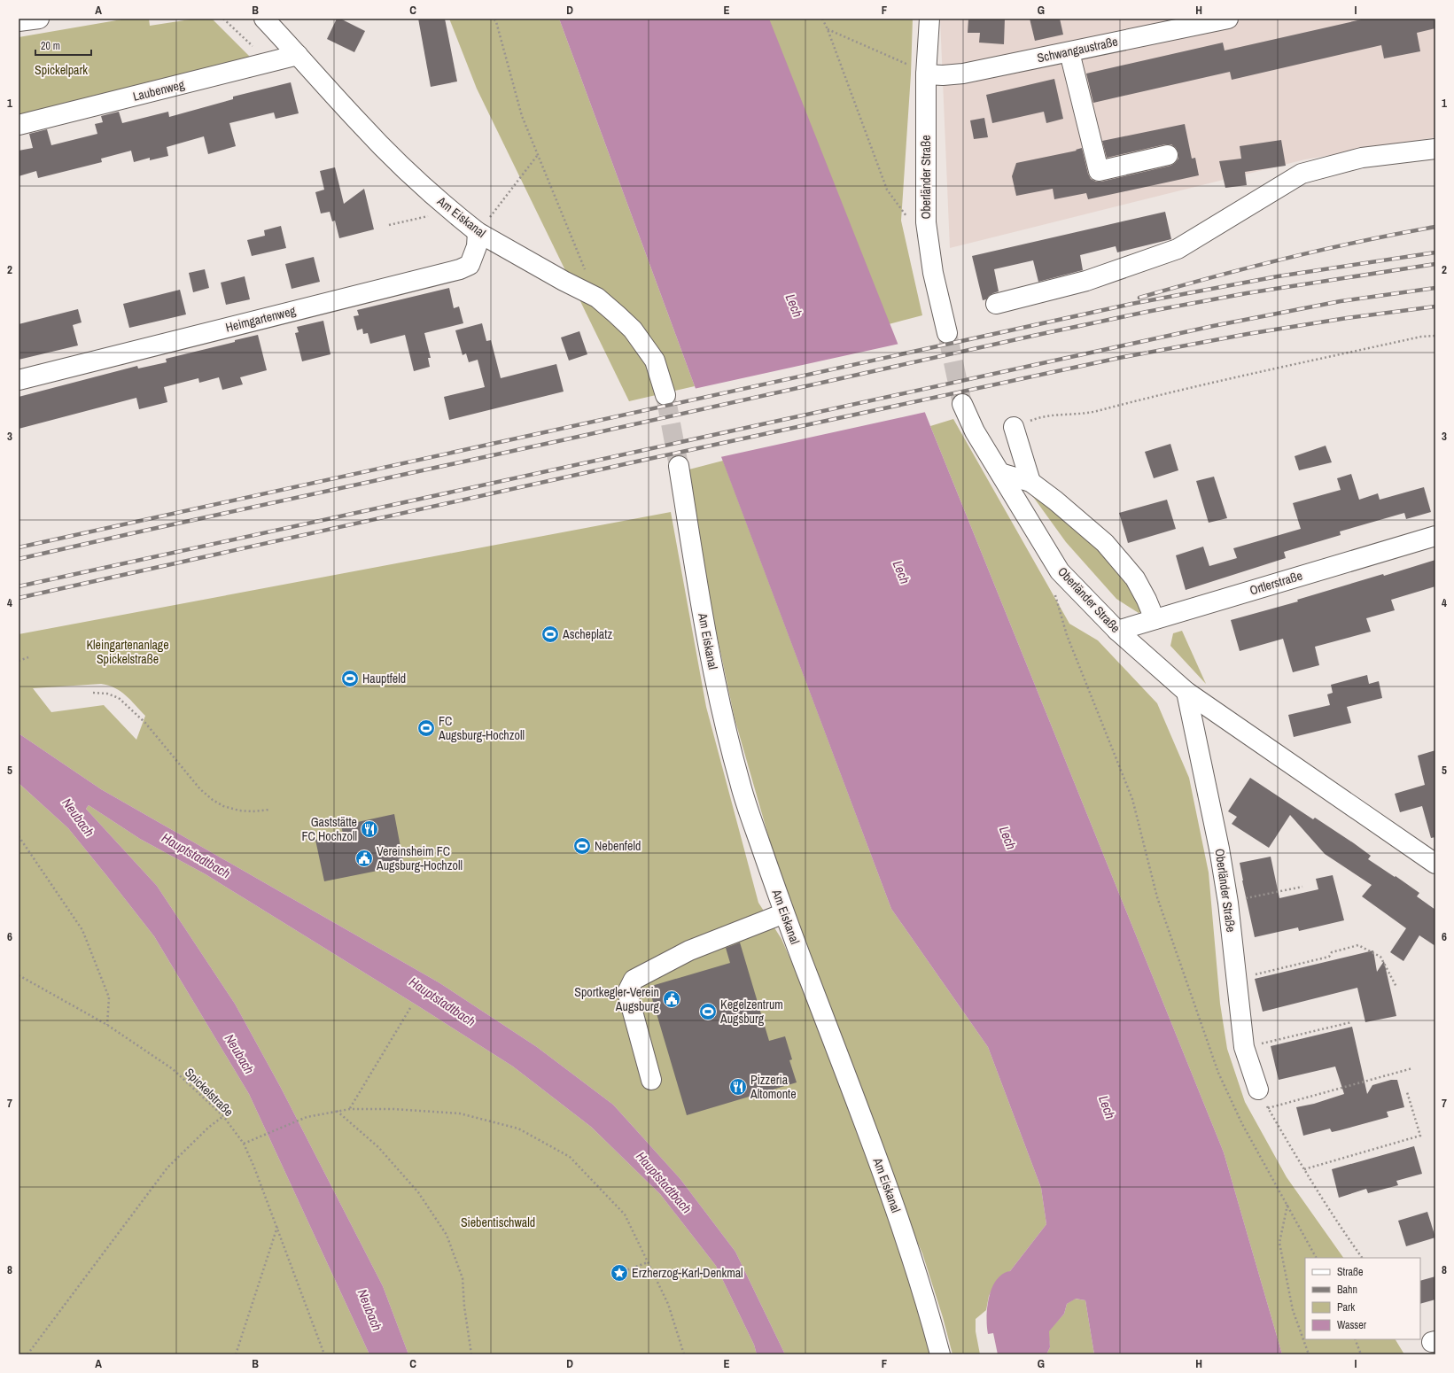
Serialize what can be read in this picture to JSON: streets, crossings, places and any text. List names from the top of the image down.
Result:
{
  "streets": {
    "street": [
      "Schwangaustraße",
      "Laubenweg",
      "Oberländer Straße",
      "Am Eiskanal",
      "Heimgartenweg",
      "Ortlerstraße"
    ],
    "path": ["Spickelstraße"]
  },
  "crossings": [
    ["Schwangaustraße", "Oberländer Straße"],
    ["Laubenweg", "Am Eiskanal"],
    ["Oberländer Straße", "Ortlerstraße"],
    ["Am Eiskanal", "Heimgartenweg"]
  ],
  "water": ["Lech", "Neubach", "Hauptstadtbach"],
  "parks": ["Spickelpark", "Kleingartenanlage Spickelstraße", "Siebentischwald"],
  "places": {
    "sports": [
      "Ascheplatz",
      "Hauptfeld",
      "FC Augsburg-Hochzoll",
      "Nebenfeld",
      "Kegelzentrum Augsburg"
    ],
    "restaurant": ["Gaststätte FC Hochzoll", "Pizzeria Altomonte"],
    "public building": ["Vereinsheim FC Augsburg-Hochzoll", "Sportkegler-Verein Augsburg"],
    "place": ["Erzherzog-Karl-Denkmal"]
  },
  "legend": [
    "Straße",
    "Bahn",
    "Park",
    "Wasser"
  ],
  "scale_bar": "20 m",
  "grid": {
    "columns": [
      "A",
      "B",
      "C",
      "D",
      "E",
      "F",
      "G",
      "H",
      "I"
    ],
    "rows": [
      "1",
      "2",
      "3",
      "4",
      "5",
      "6",
      "7",
      "8"
    ]
  }
}
